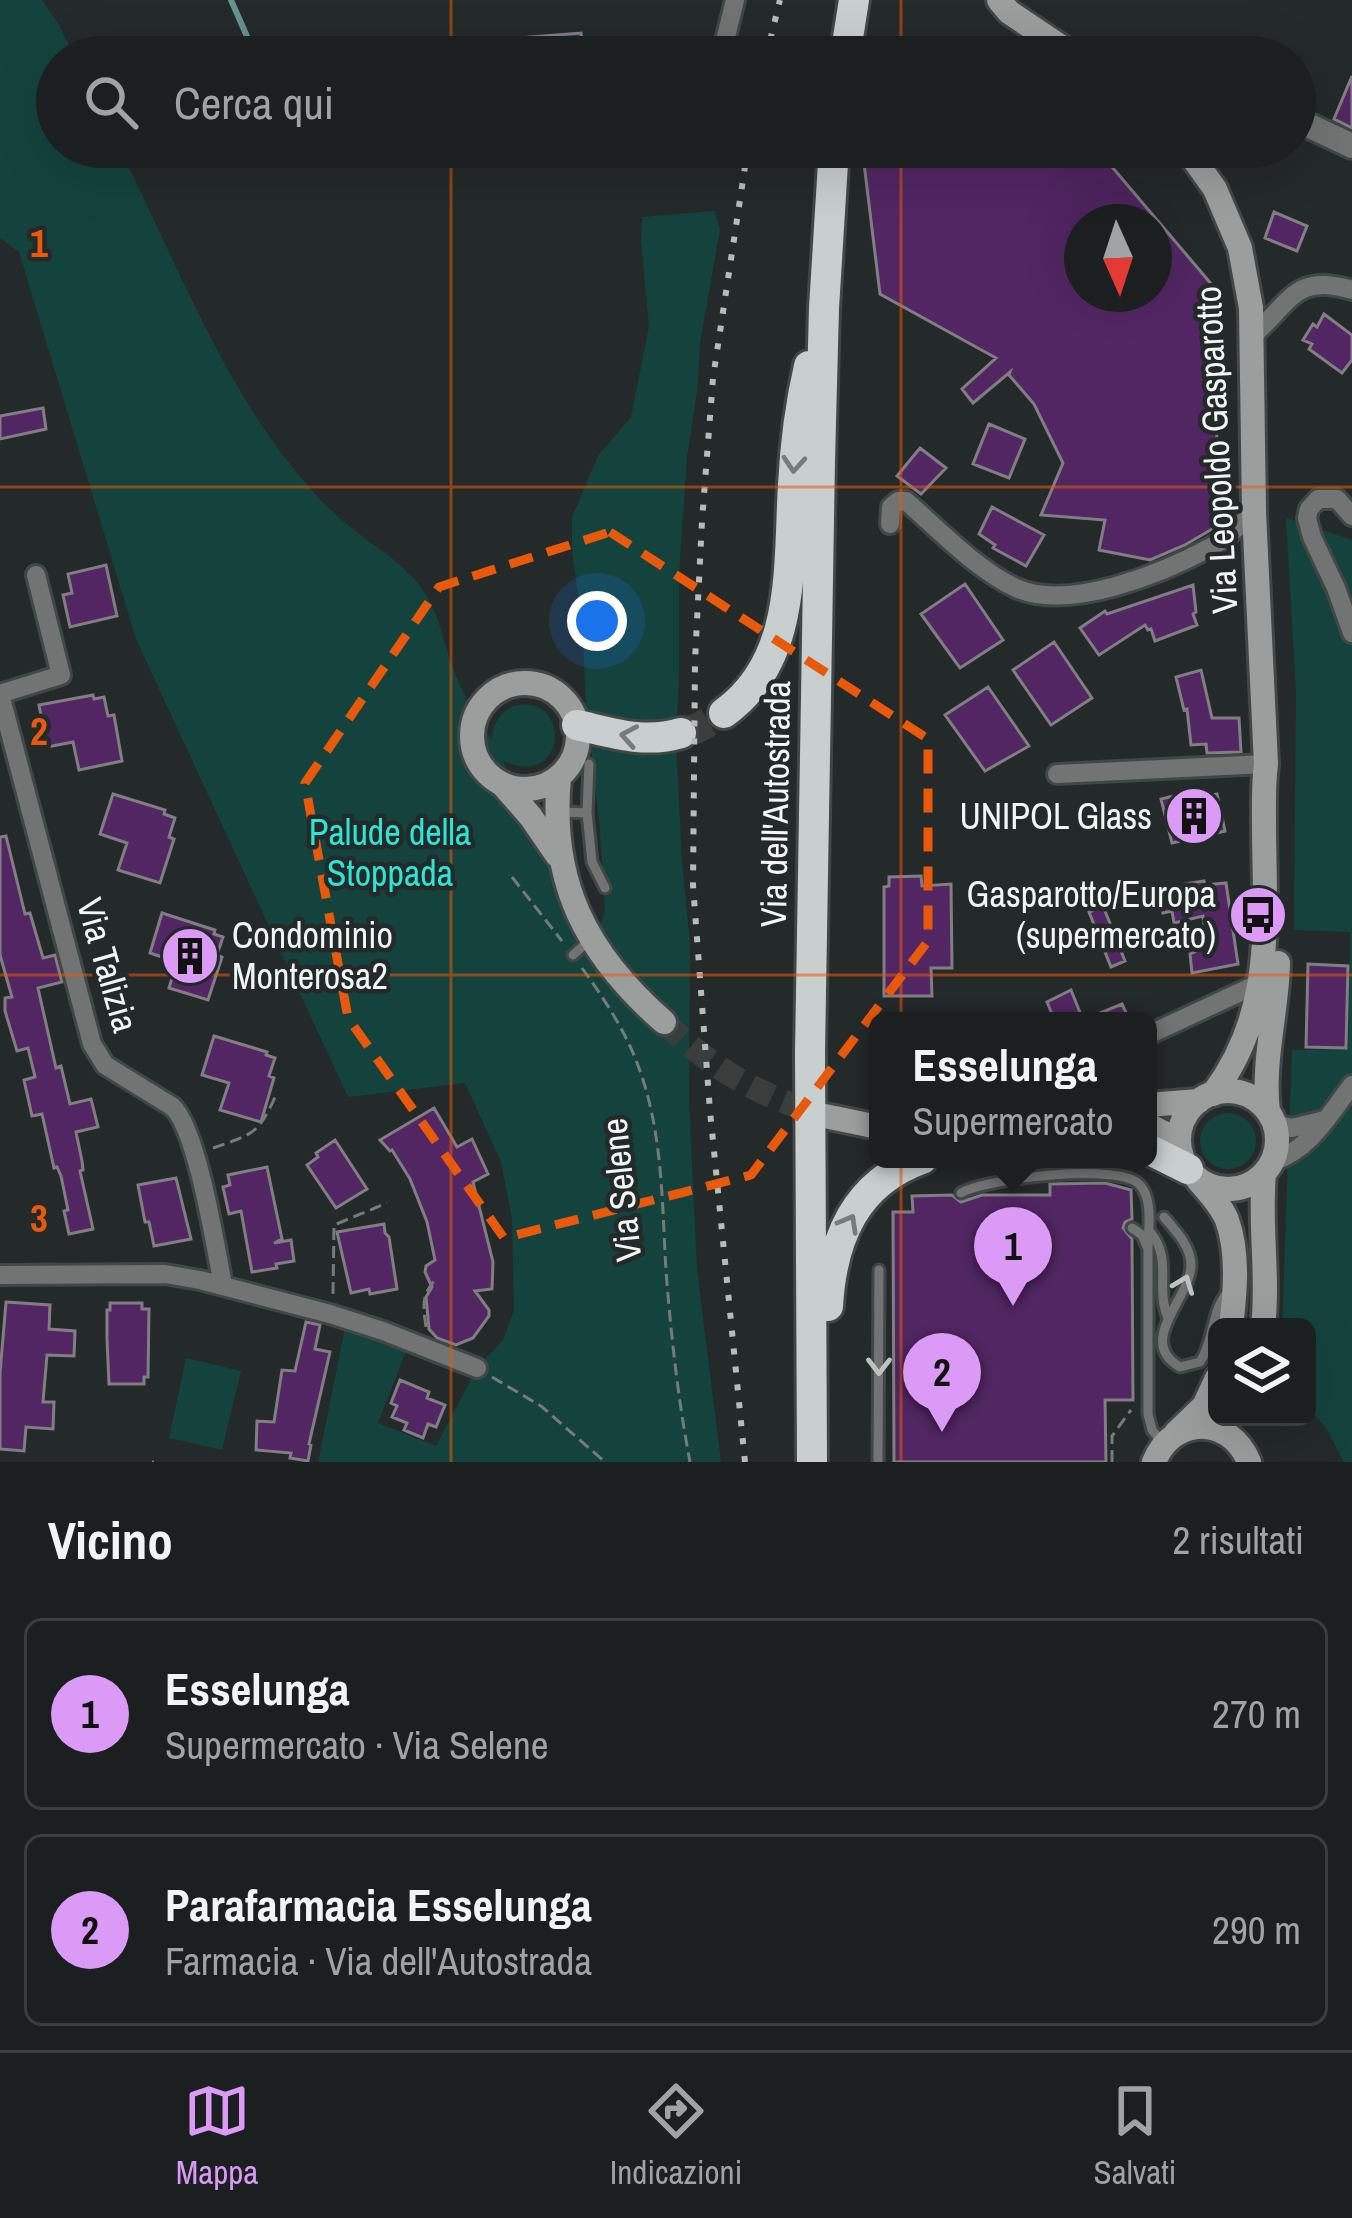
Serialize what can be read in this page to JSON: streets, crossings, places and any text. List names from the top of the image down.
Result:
{
  "streets": {
    "highway": ["Via dell'Autostrada"],
    "main road": ["Via Leopoldo Gasparotto"],
    "street": ["Via Talizia"],
    "path": ["Via Selene"]
  },
  "parks": ["Palude della Stoppada"],
  "places": {
    "building": ["UNIPOL Glass", "Condominio Monterosa2"],
    "bus stop": ["Gasparotto/Europa (supermercato)"]
  },
  "north": "bottom",
  "page": {
    "search": "Cerca qui",
    "popup": ["Esselunga", "Supermercato"],
    "pins": ["1", "2"],
    "heading": ["Vicino", "2 risultati"],
    "list": [
      {
        "mark": "1",
        "name": "Esselunga",
        "note": "Supermercato · Via Selene",
        "value": "270 m"
      },
      {
        "mark": "2",
        "name": "Parafarmacia Esselunga",
        "note": "Farmacia · Via dell'Autostrada",
        "value": "290 m"
      }
    ],
    "nav": ["Mappa", "Indicazioni", "Salvati"]
  },
  "grid": {
    "rows": ["1", "2", "3"]
  }
}
